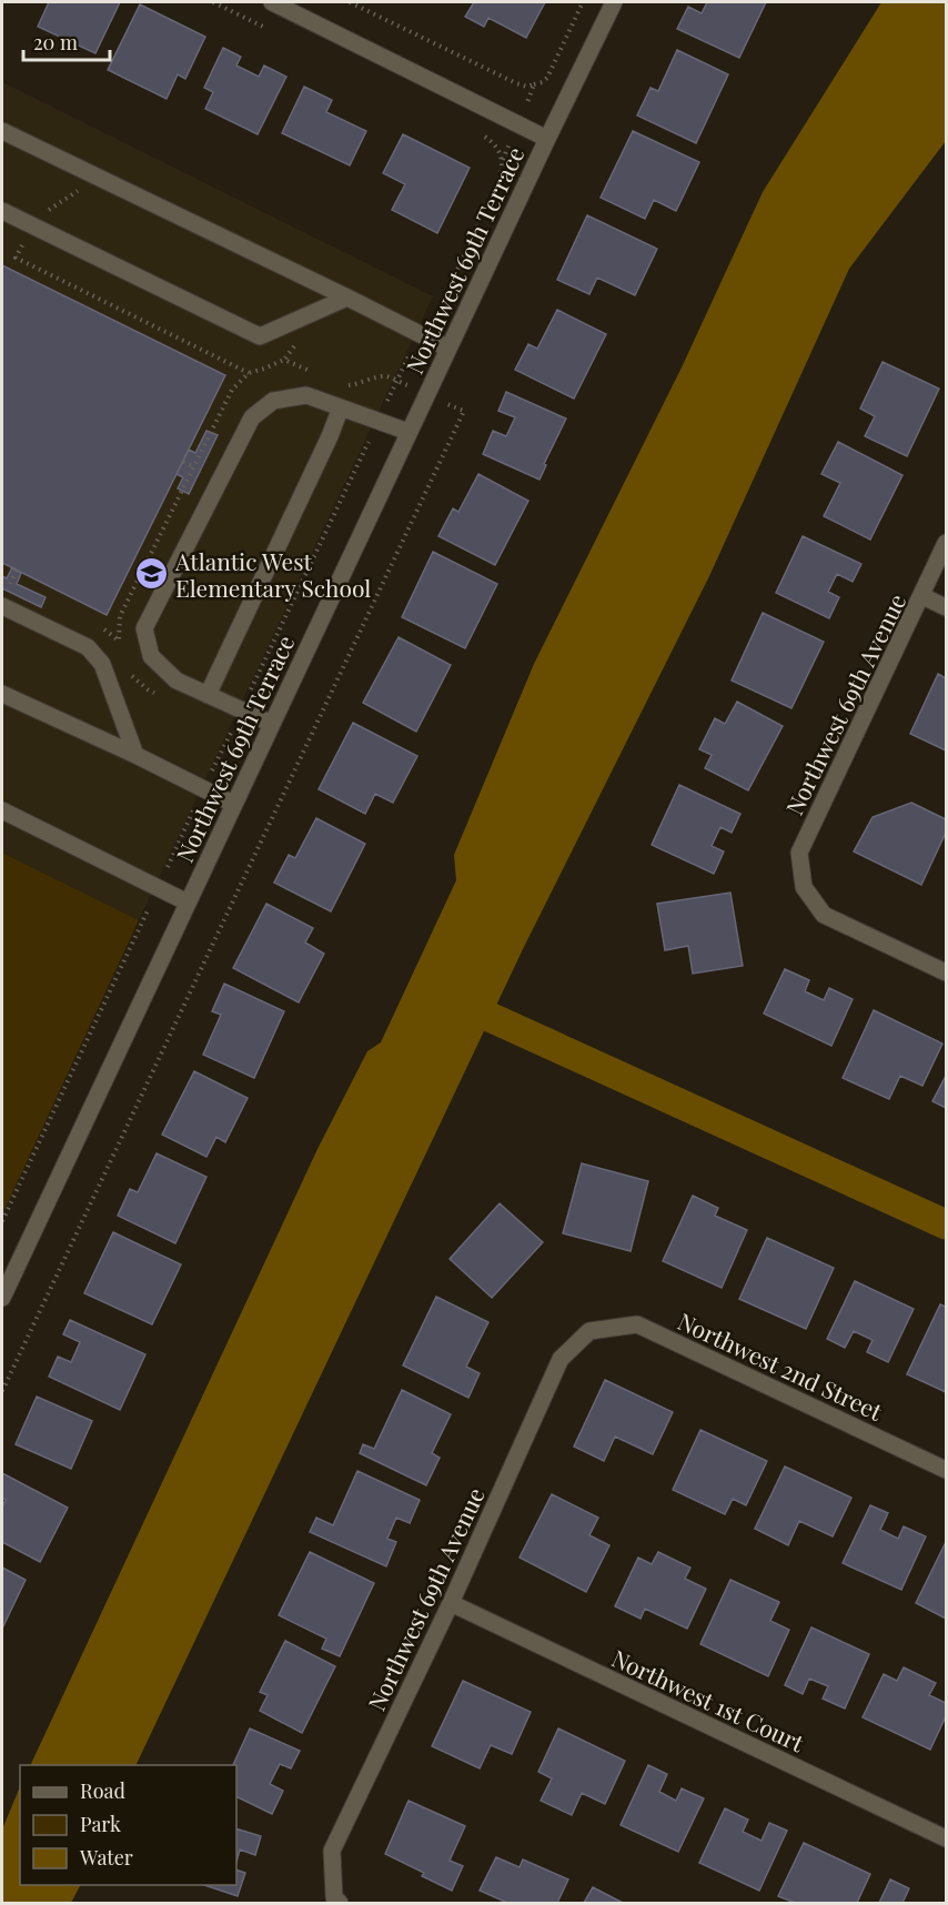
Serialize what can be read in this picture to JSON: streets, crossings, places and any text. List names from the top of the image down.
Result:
{
  "streets": {
    "street": [
      "Northwest 69th Terrace",
      "Northwest 69th Avenue",
      "Northwest 2nd Street",
      "Northwest 1st Court"
    ]
  },
  "crossings": [
    ["Northwest 69th Avenue", "Northwest 2nd Street"],
    ["Northwest 69th Avenue", "Northwest 1st Court"]
  ],
  "places": {
    "school or university": ["Atlantic West Elementary School"]
  },
  "legend": ["Road", "Park", "Water"],
  "scale_bar": "20 m"
}
